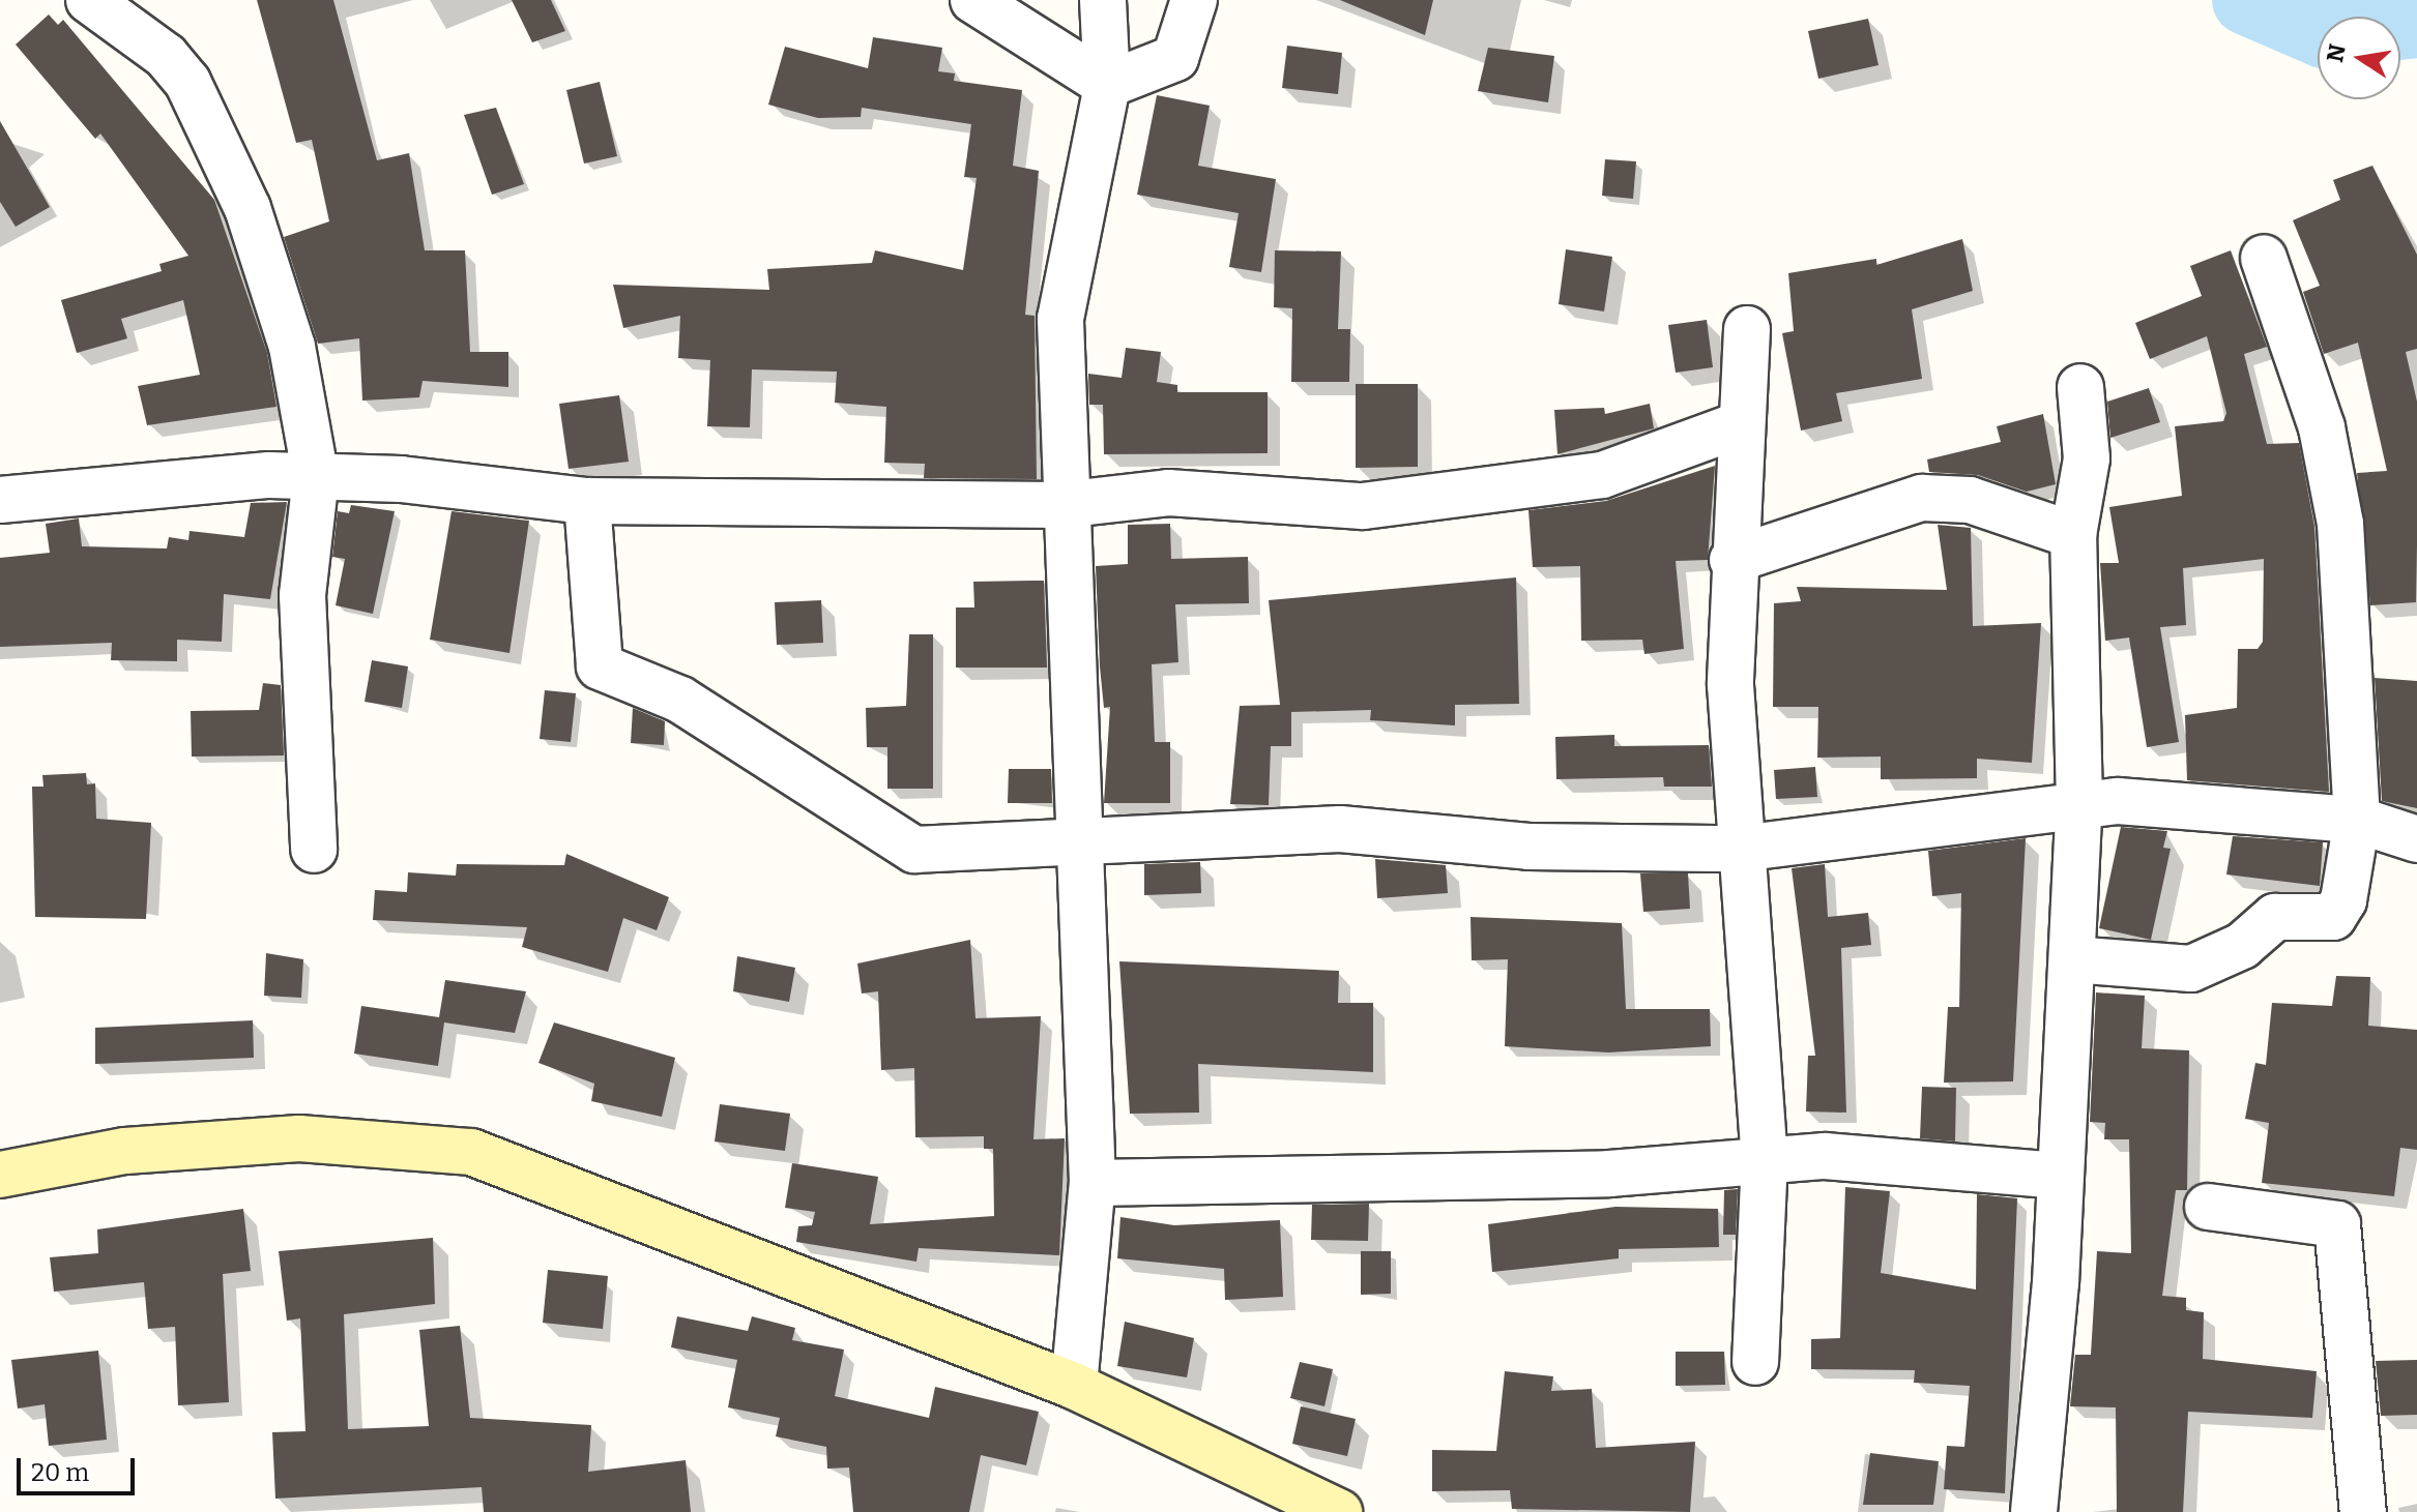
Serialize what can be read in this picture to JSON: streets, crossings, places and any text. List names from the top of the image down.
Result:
{
  "scale_bar": "20 m",
  "north": "left"
}
